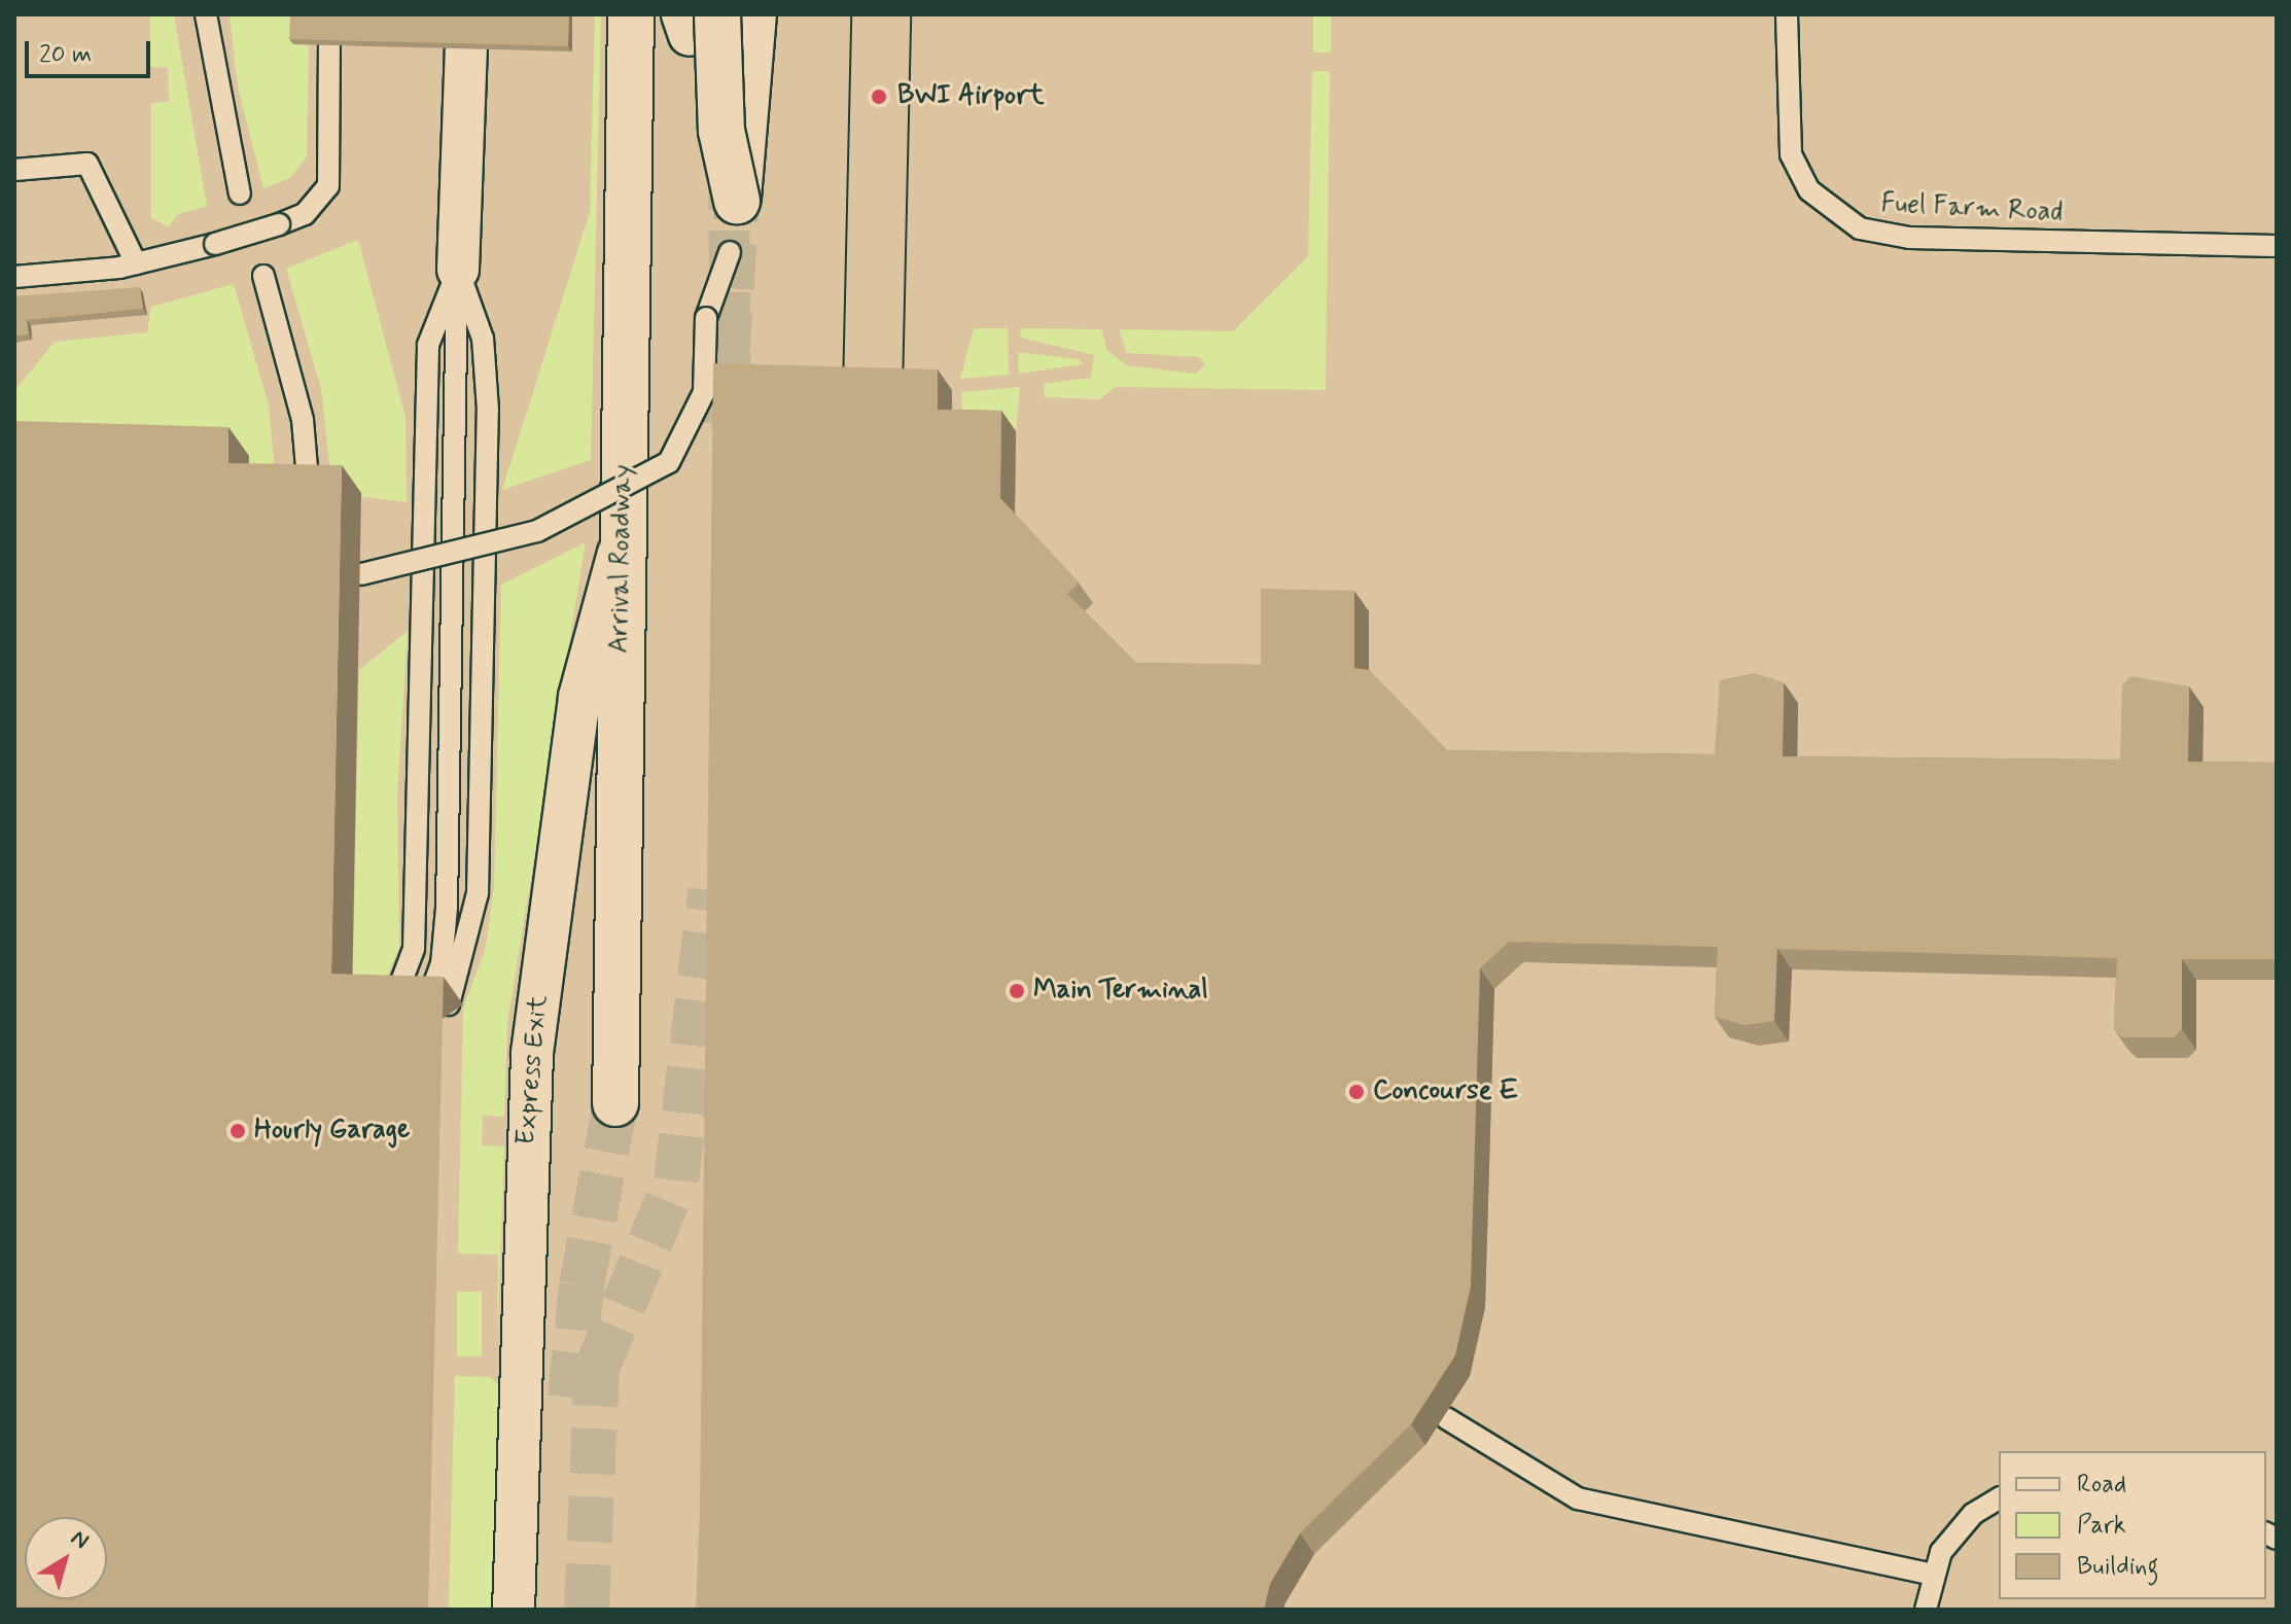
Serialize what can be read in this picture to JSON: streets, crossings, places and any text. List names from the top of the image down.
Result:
{
  "streets": {
    "main road": ["Arrival Roadway"],
    "street": ["Express Exit"],
    "lane": ["Fuel Farm Road"]
  },
  "crossings": [
    ["Arrival Roadway", "Express Exit"]
  ],
  "places": [
    "BWI Airport",
    "Main Terminal",
    "Concourse E",
    "Hourly Garage"
  ],
  "legend": ["Road", "Park", "Building"],
  "scale_bar": "20 m",
  "north": "top right"
}
